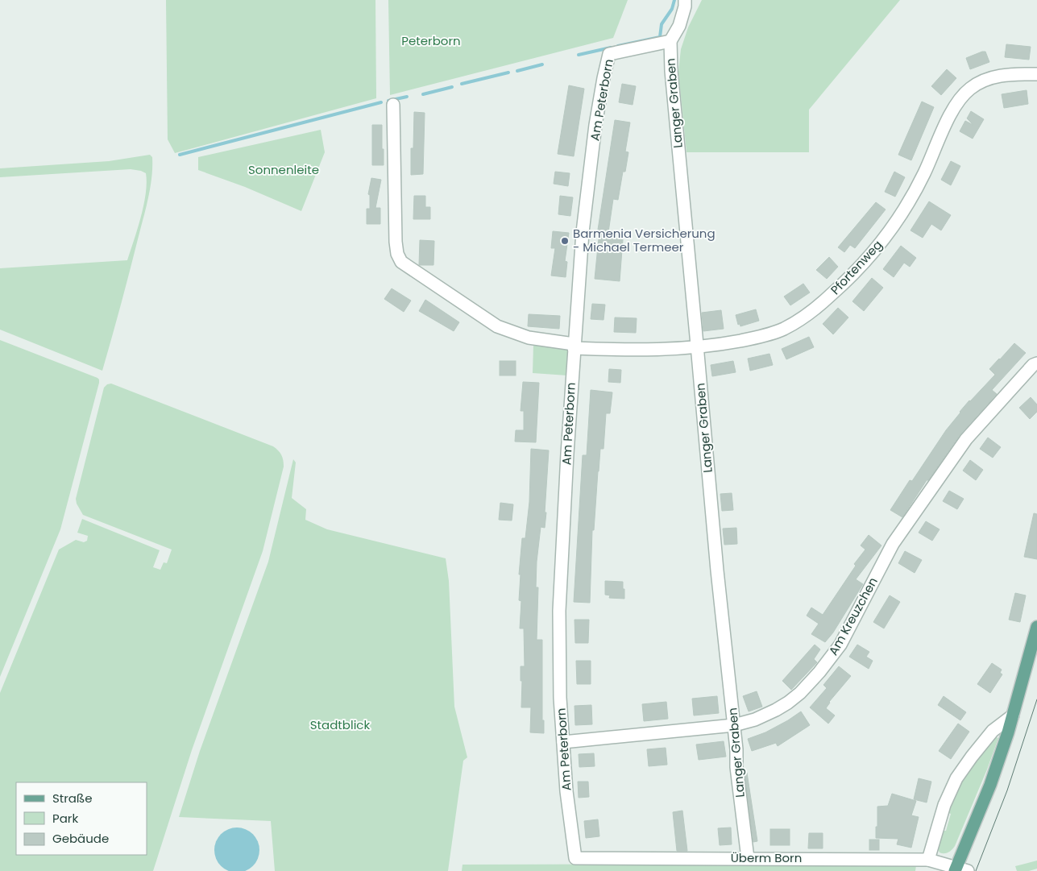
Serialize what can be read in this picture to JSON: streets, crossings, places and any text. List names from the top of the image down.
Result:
{
  "streets": {
    "street": [
      "Am Peterborn",
      "Langer Graben",
      "Pfortenweg",
      "Am Kreuzchen",
      "Überm Born"
    ]
  },
  "crossings": [
    ["Am Peterborn", "Langer Graben"],
    ["Am Peterborn", "Pfortenweg"],
    ["Am Peterborn", "Am Kreuzchen"],
    ["Am Peterborn", "Überm Born"],
    ["Langer Graben", "Pfortenweg"],
    ["Langer Graben", "Am Kreuzchen"],
    ["Langer Graben", "Überm Born"]
  ],
  "parks": ["Peterborn", "Sonnenleite", "Stadtblick"],
  "places": ["Barmenia Versicherung - Michael Termeer"],
  "legend": ["Straße", "Park", "Gebäude"]
}
